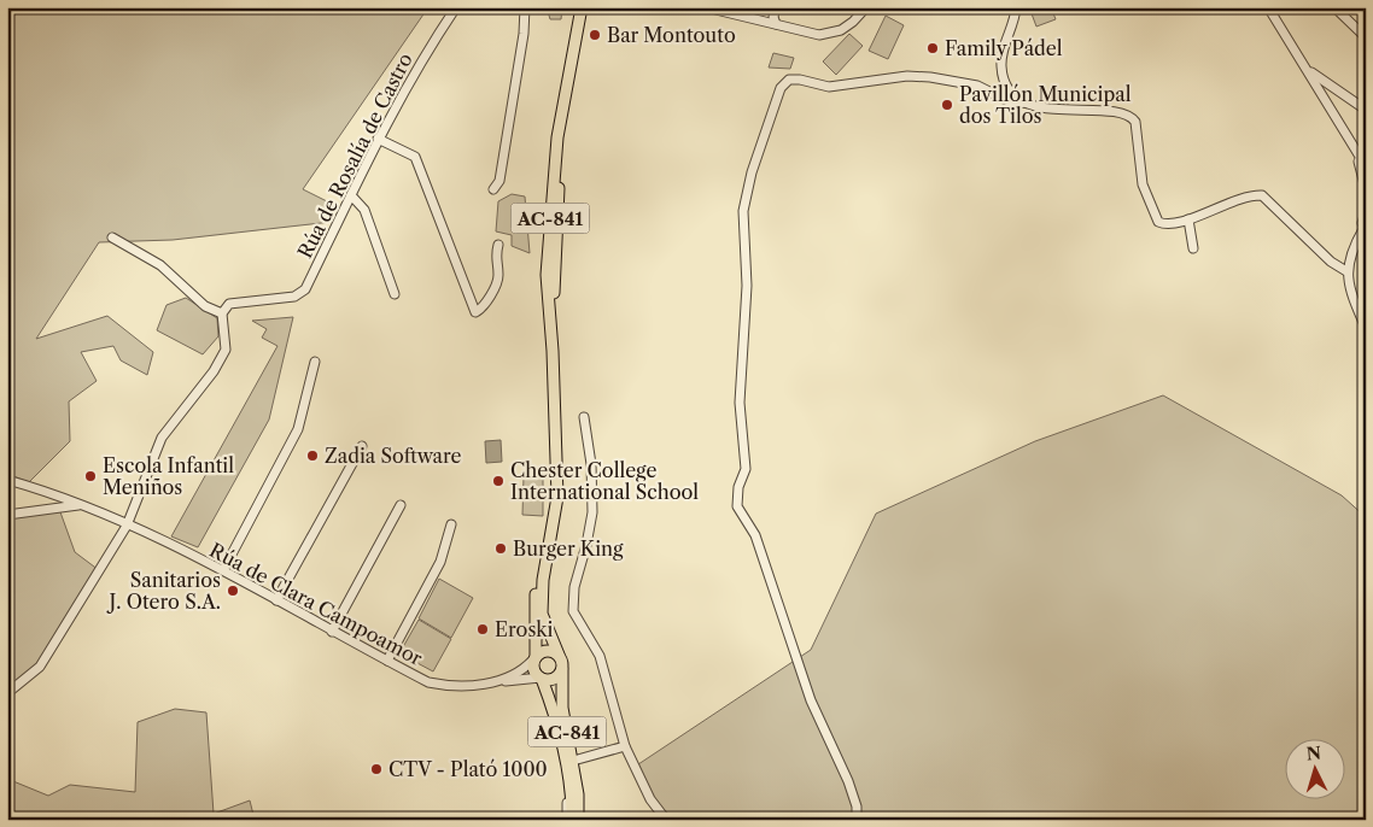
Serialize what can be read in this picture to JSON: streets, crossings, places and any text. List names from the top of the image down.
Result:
{
  "streets": {
    "main road": ["AC-841"],
    "street": ["Rúa de Rosalía de Castro", "Rúa de Clara Campoamor"]
  },
  "places": [
    "Bar Montouto",
    "Family Pádel",
    "Pavillón Municipal dos Tilos",
    "Zadia Software",
    "Escola Infantil Meniños",
    "Chester College International School",
    "Burger King",
    "Sanitarios J. Otero S.A.",
    "Eroski",
    "CTV - Plató 1000"
  ],
  "north": "top"
}
